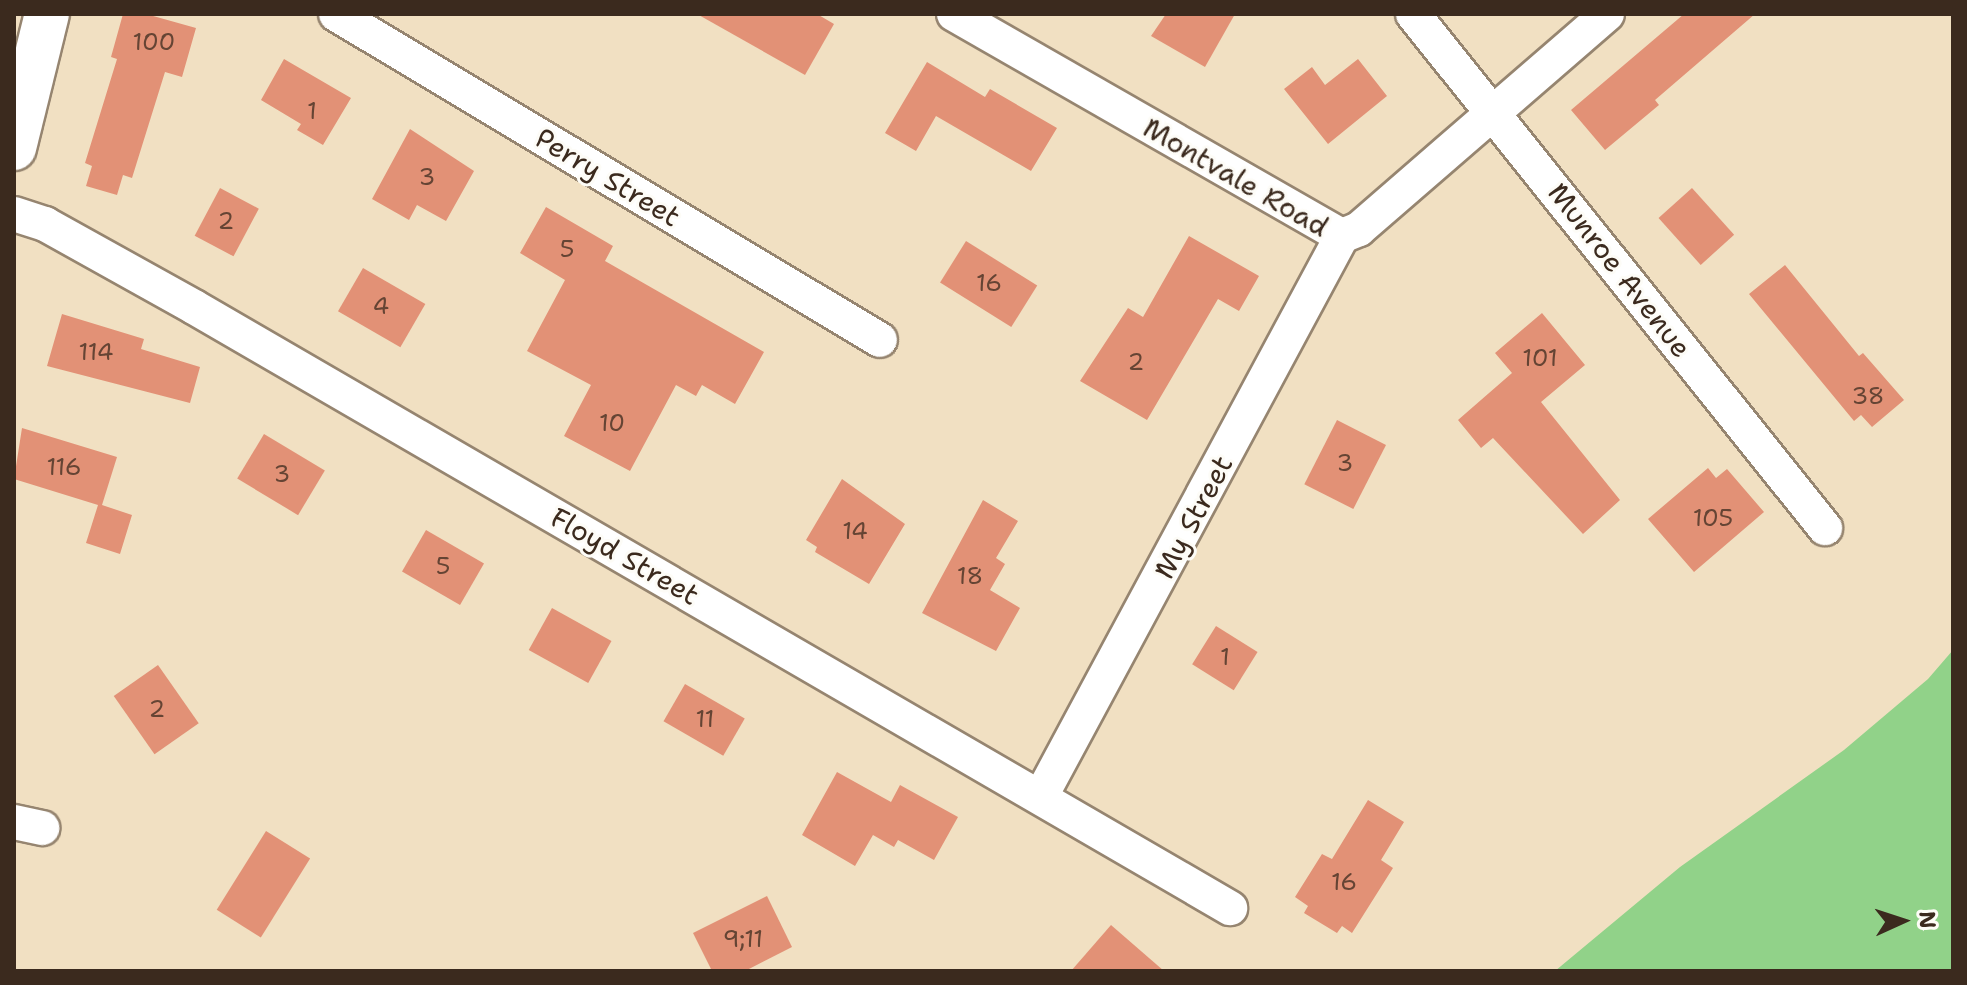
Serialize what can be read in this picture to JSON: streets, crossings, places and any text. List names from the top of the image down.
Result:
{
  "streets": {
    "street": [
      "Perry Street",
      "Montvale Road",
      "Munroe Avenue",
      "My Street",
      "Floyd Street"
    ]
  },
  "crossings": [
    ["Montvale Road", "Munroe Avenue"],
    ["Montvale Road", "My Street"],
    ["My Street", "Floyd Street"]
  ],
  "house_numbers": [
    "100",
    "1",
    "3",
    "2",
    "5",
    "16",
    "4",
    "114",
    "101",
    "2",
    "38",
    "10",
    "3",
    "116",
    "3",
    "105",
    "14",
    "5",
    "18",
    "1",
    "2",
    "11",
    "16",
    "9;11"
  ],
  "north": "right"
}
